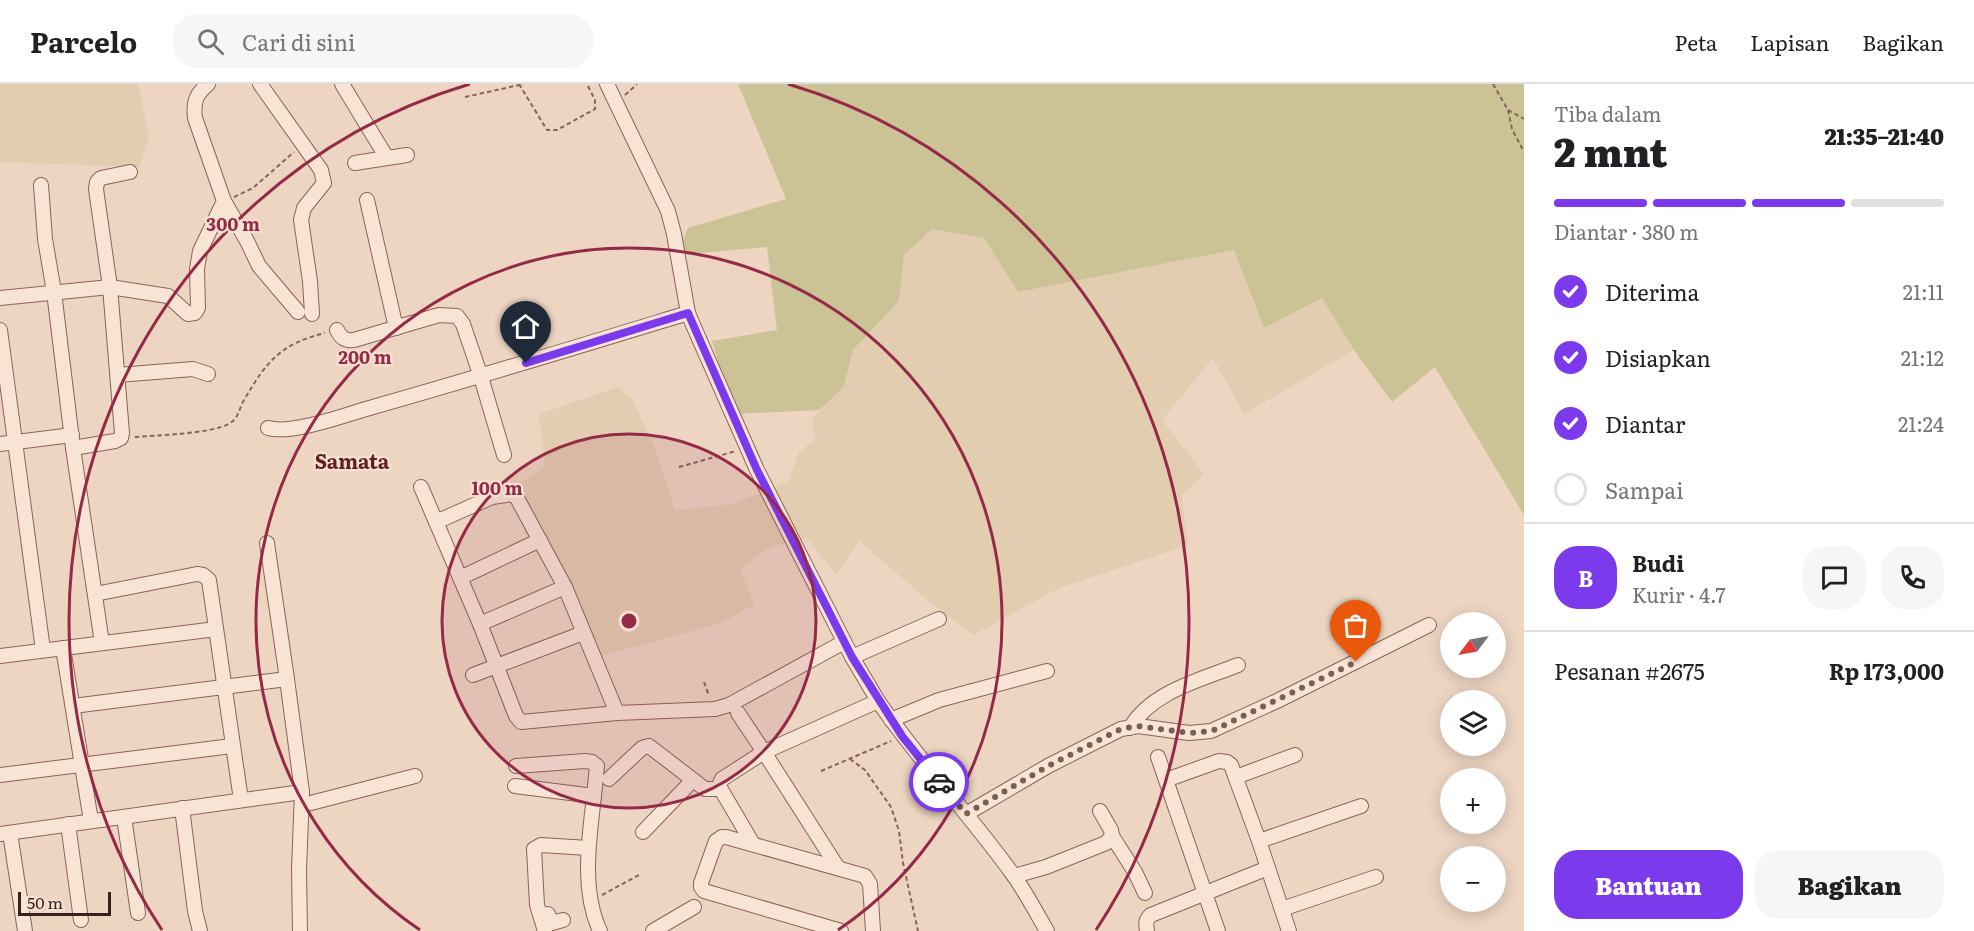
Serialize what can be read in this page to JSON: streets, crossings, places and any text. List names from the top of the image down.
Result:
{
  "districts": ["Samata"],
  "scale_bar": "50 m",
  "north": "bottom left",
  "page": {
    "header": "Parcelo",
    "search": "Cari di sini",
    "nav": ["Peta", "Lapisan", "Bagikan"],
    "heading": ["2 mnt", "Tiba dalam", "21:35–21:40"],
    "panel": [
      "Budi",
      "Kurir · 4.7",
      "Pesanan #2675",
      "Rp 173,000"
    ],
    "bar": "Diantar · 380 m",
    "list": [
      ["Diterima", "21:11"],
      ["Disiapkan", "21:12"],
      ["Diantar", "21:24"],
      "Sampai"
    ],
    "round": "B",
    "map_buttons": ["+", "−"],
    "buttons": ["Bantuan", "Bagikan"],
    "scale": "50 m"
  },
  "rings": ["300 m", "200 m", "100 m"]
}
